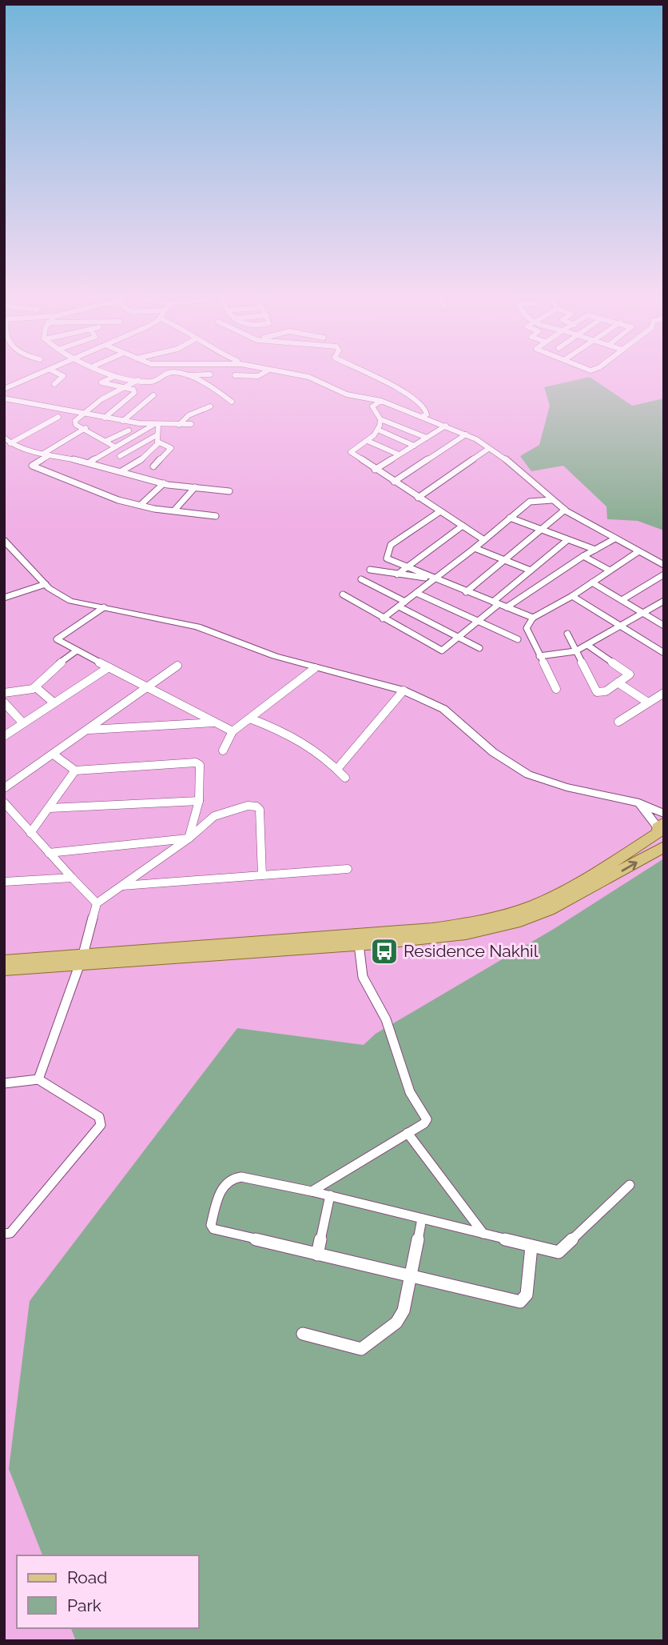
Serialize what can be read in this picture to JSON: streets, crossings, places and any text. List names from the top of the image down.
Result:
{
  "places": {
    "bus stop": ["Residence Nakhil"]
  },
  "legend": ["Road", "Park"]
}
